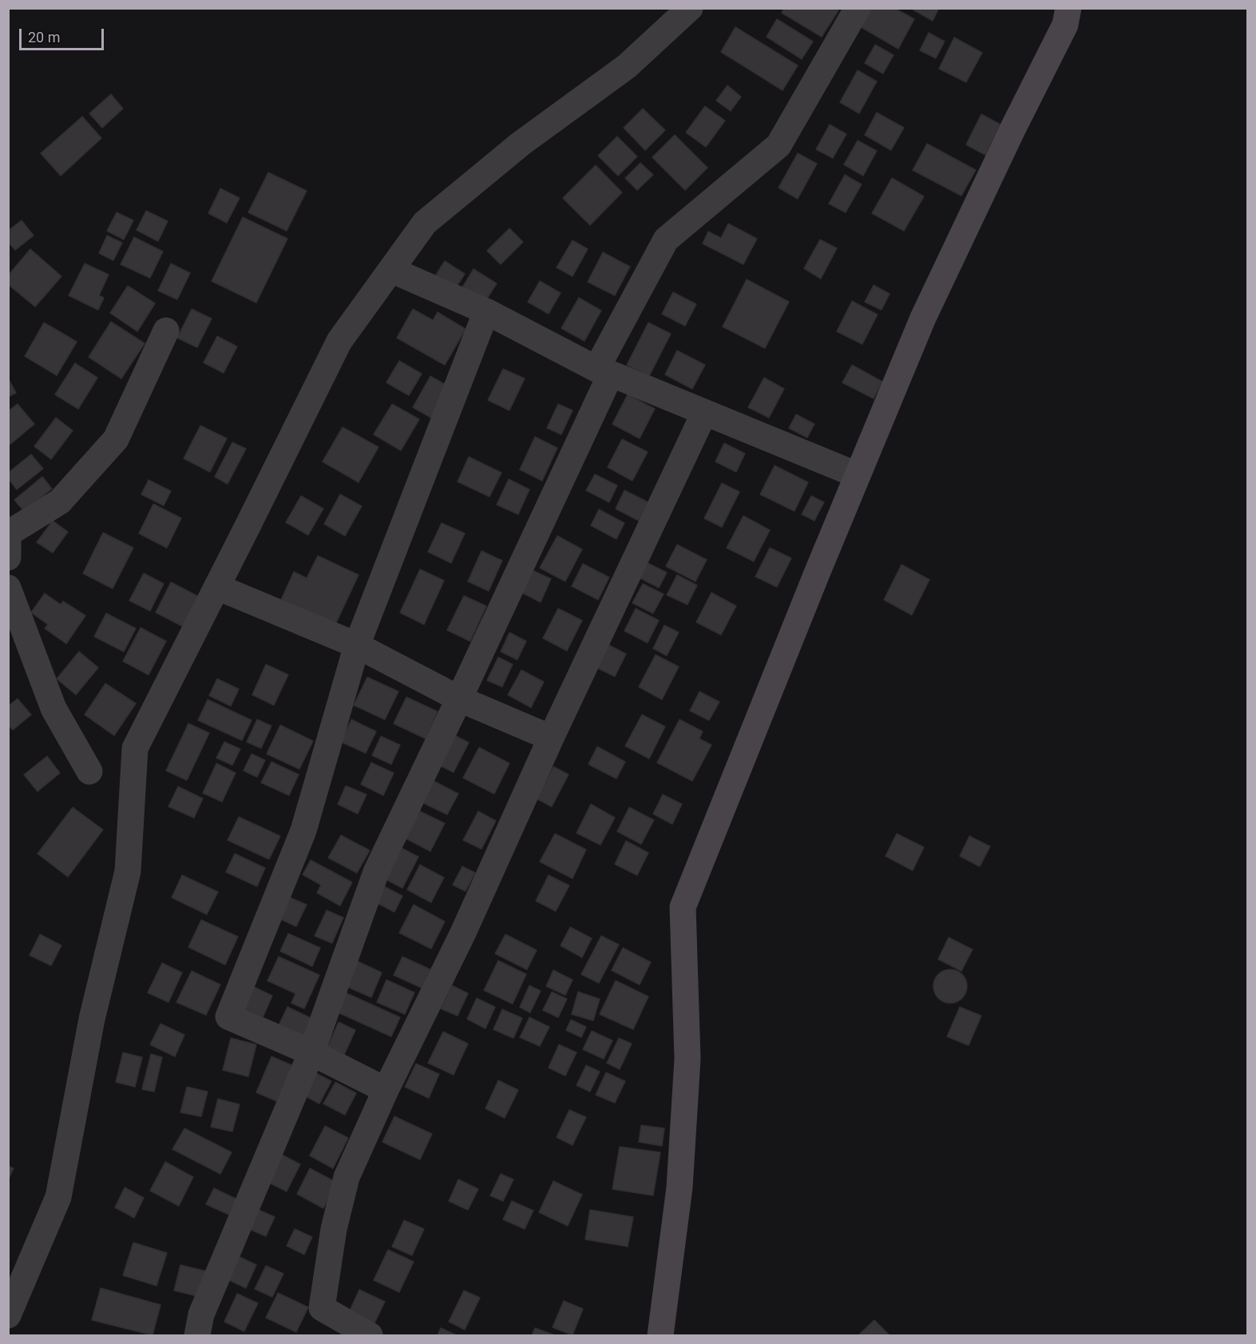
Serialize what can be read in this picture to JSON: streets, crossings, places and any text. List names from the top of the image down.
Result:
{
  "scale_bar": "20 m"
}
